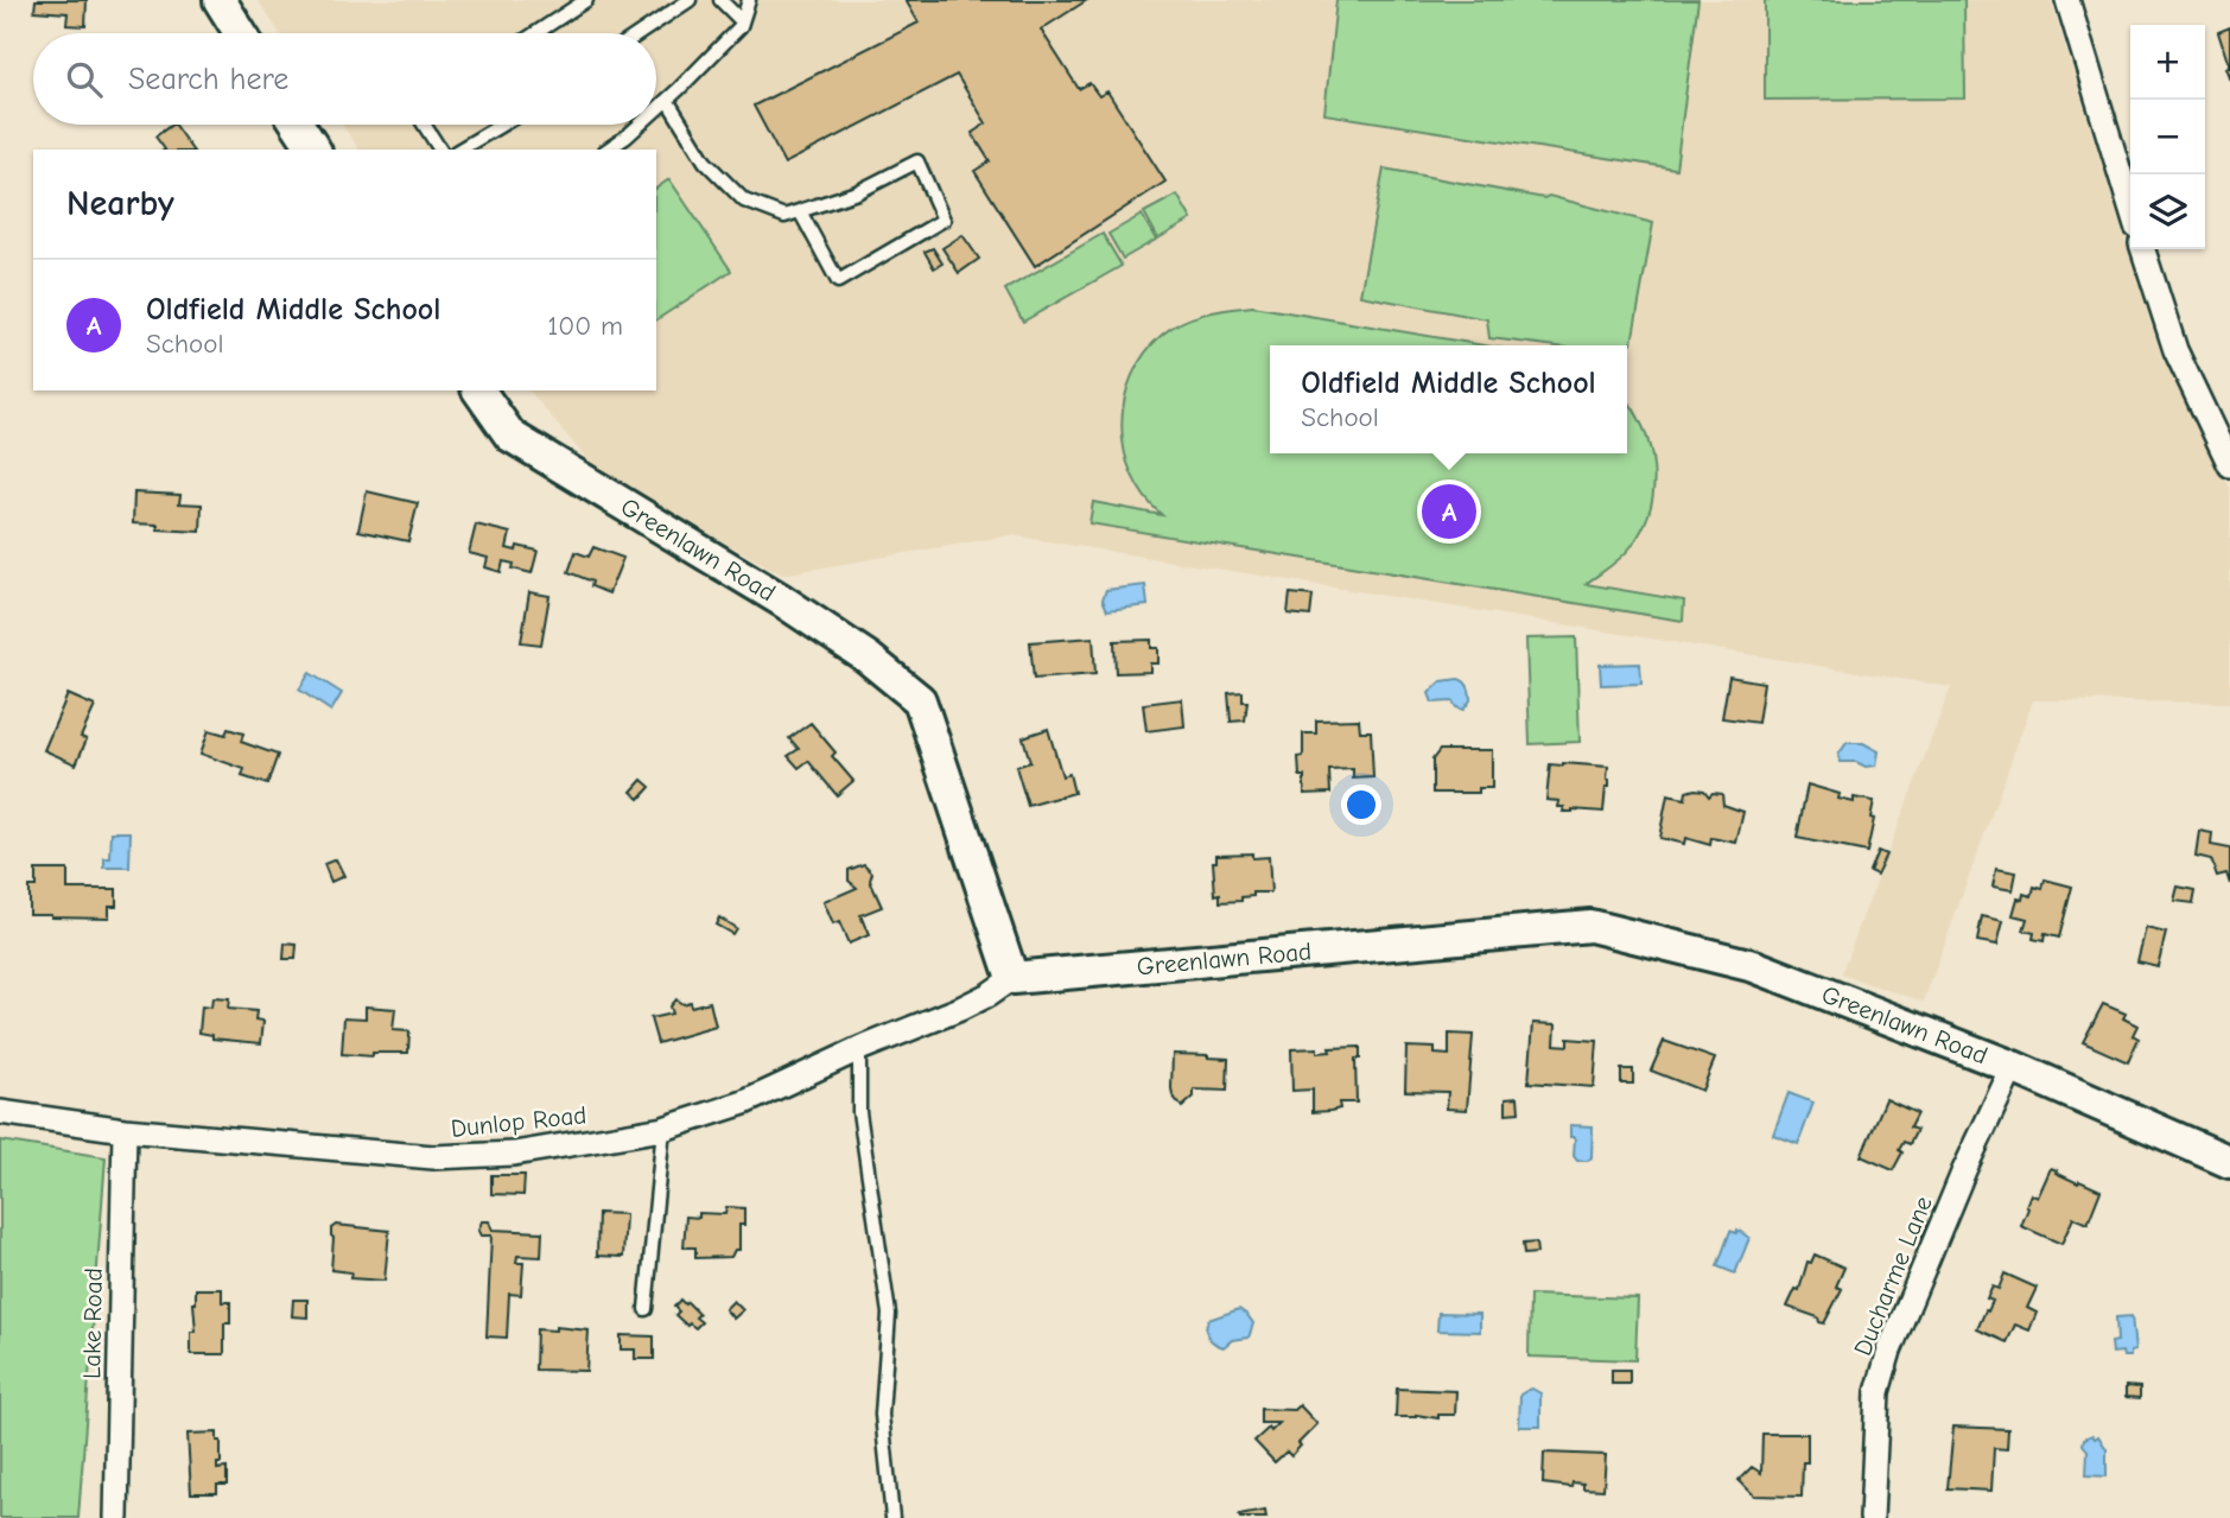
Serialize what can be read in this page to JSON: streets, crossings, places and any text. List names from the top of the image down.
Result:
{
  "streets": {
    "main road": ["Greenlawn Road"],
    "street": ["Dunlop Road", "Ducharme Lane", "Lake Road"]
  },
  "crossings": [
    ["Greenlawn Road", "Dunlop Road"],
    ["Greenlawn Road", "Ducharme Lane"],
    ["Dunlop Road", "Lake Road"]
  ],
  "page": {
    "map_buttons": ["+", "−"],
    "search": "Search here",
    "heading": "Nearby",
    "list": [
      {
        "mark": "A",
        "name": "Oldfield Middle School",
        "note": "School",
        "value": "100 m"
      }
    ],
    "popup": ["Oldfield Middle School", "School"],
    "pins": "A"
  }
}
